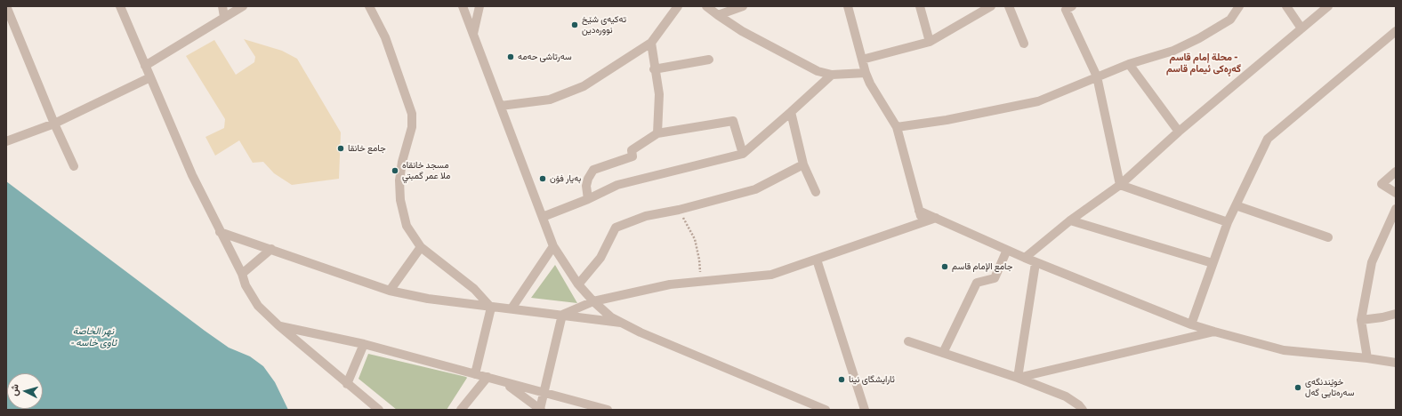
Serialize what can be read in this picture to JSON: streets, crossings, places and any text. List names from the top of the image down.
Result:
{
  "districts": ["محلة إمام قاسم - گەڕەکی ئیمام قاسم"],
  "water": ["نهر الخاصة - ئاوی خاسە"],
  "places": [
    "تەکیەی شێخ نوورەدین",
    "سەرتاشی حەمە",
    "جامع خانقا",
    "مسجد خانقاه ملا عمر گمبتي",
    "بەیار فۆن",
    "جامع الإمام قاسم",
    "ئارایشگای نینا",
    "خوێندنگەی سەرەتایی گەل"
  ],
  "north": "left"
}
